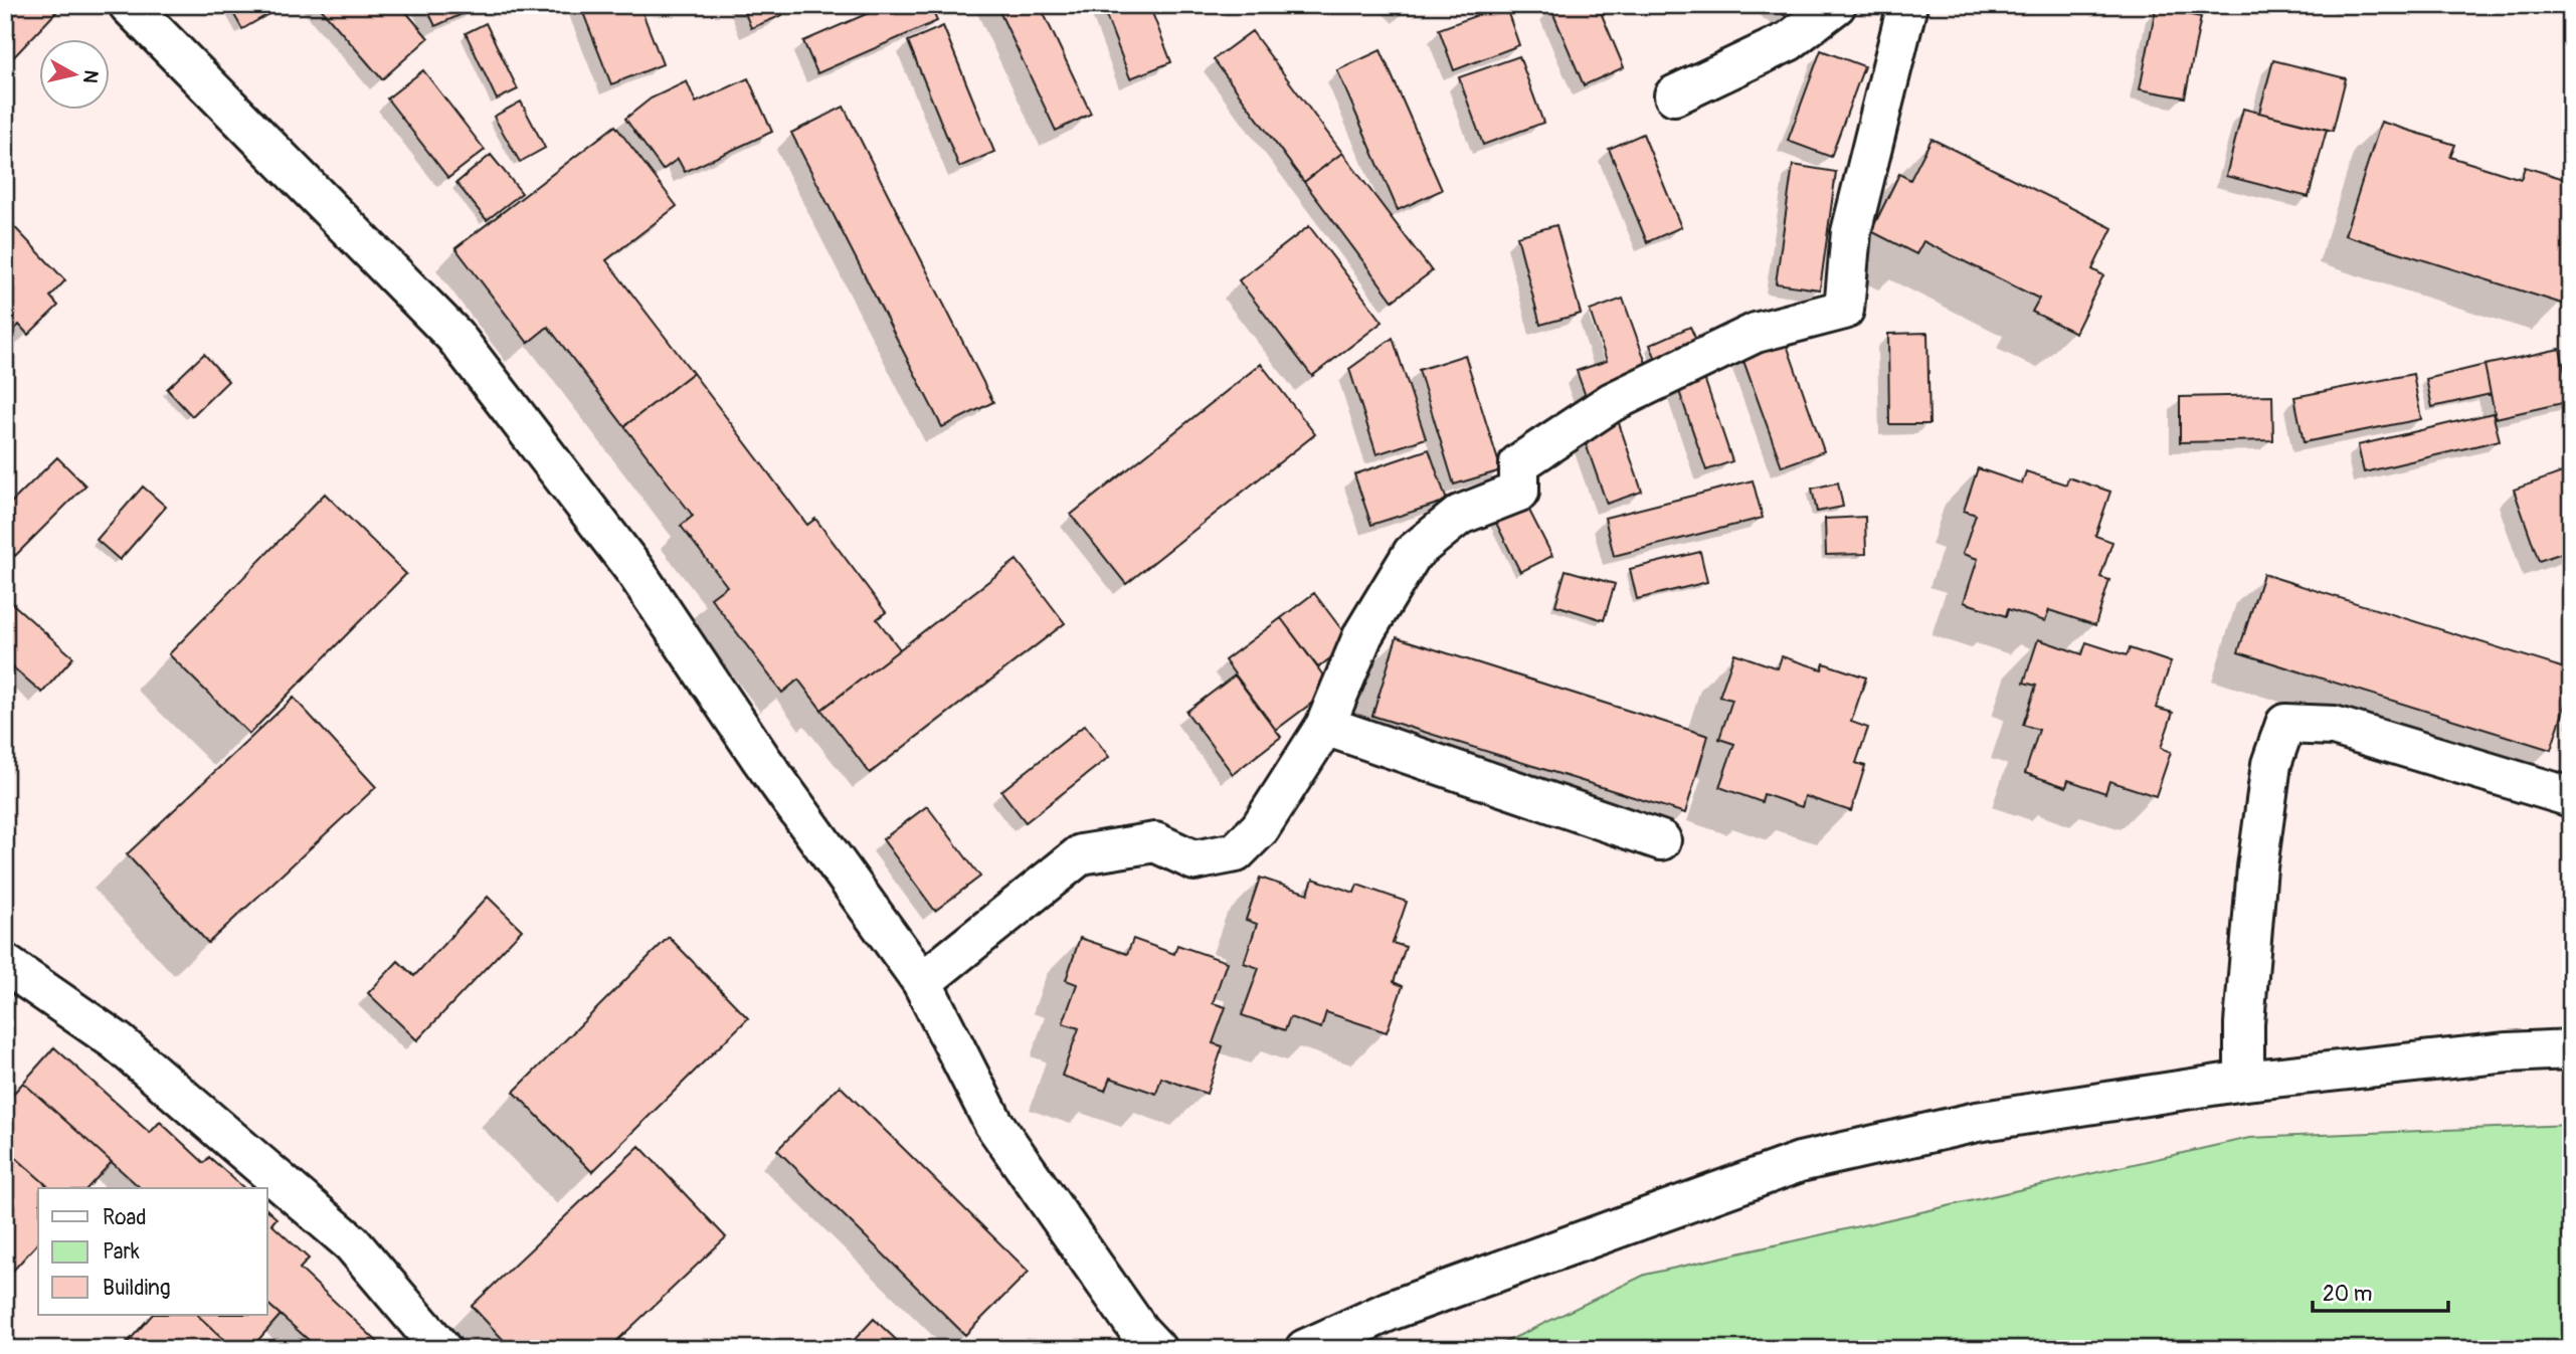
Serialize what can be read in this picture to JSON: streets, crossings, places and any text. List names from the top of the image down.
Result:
{
  "legend": ["Road", "Park", "Building"],
  "scale_bar": "20 m",
  "north": "right"
}
